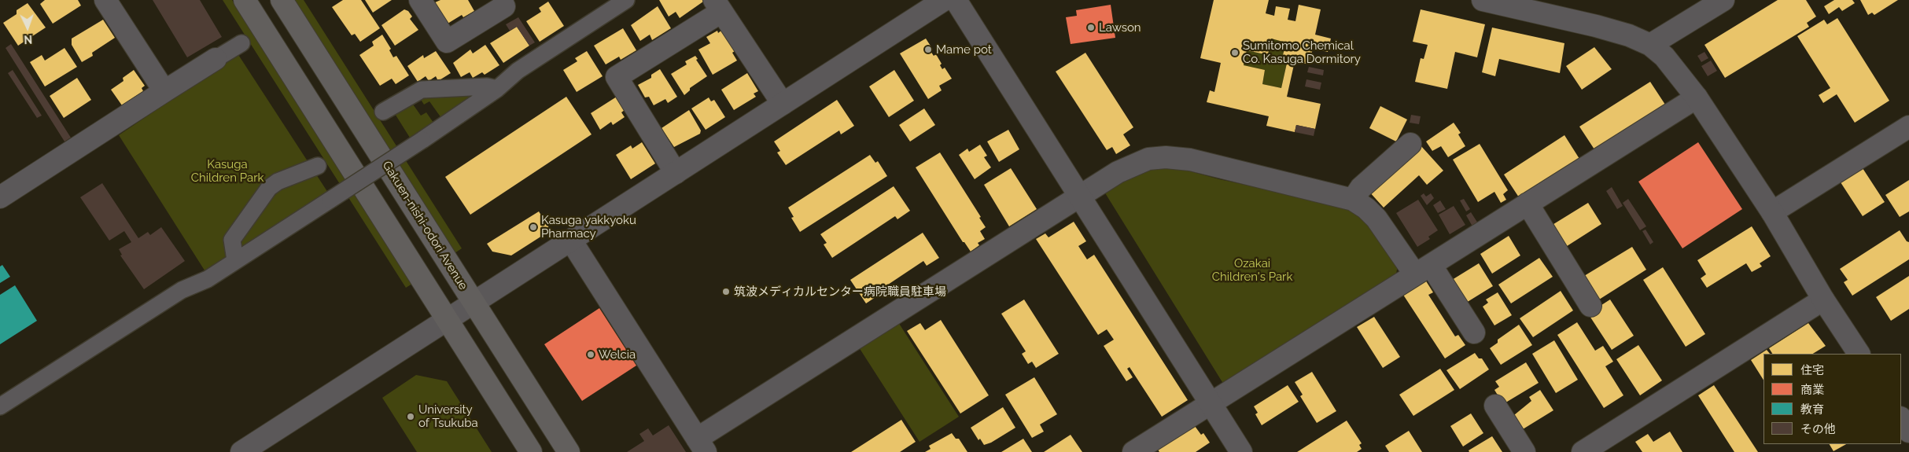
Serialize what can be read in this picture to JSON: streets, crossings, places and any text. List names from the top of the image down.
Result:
{
  "streets": {
    "highway": ["Gakuen-nishi-odori Avenue"]
  },
  "parks": ["Kasuga Children Park", "Ozakai Children's Park"],
  "places": [
    "Lawson",
    "Mame pot",
    "Sumitomo Chemical Co. Kasuga Dormitory",
    "Kasuga yakkyoku Pharmacy",
    "筑波メディカルセンター病院職員駐車場",
    "Welcia",
    "University of Tsukuba"
  ],
  "legend": [
    "住宅",
    "商業",
    "教育",
    "その他"
  ],
  "north": "bottom"
}
